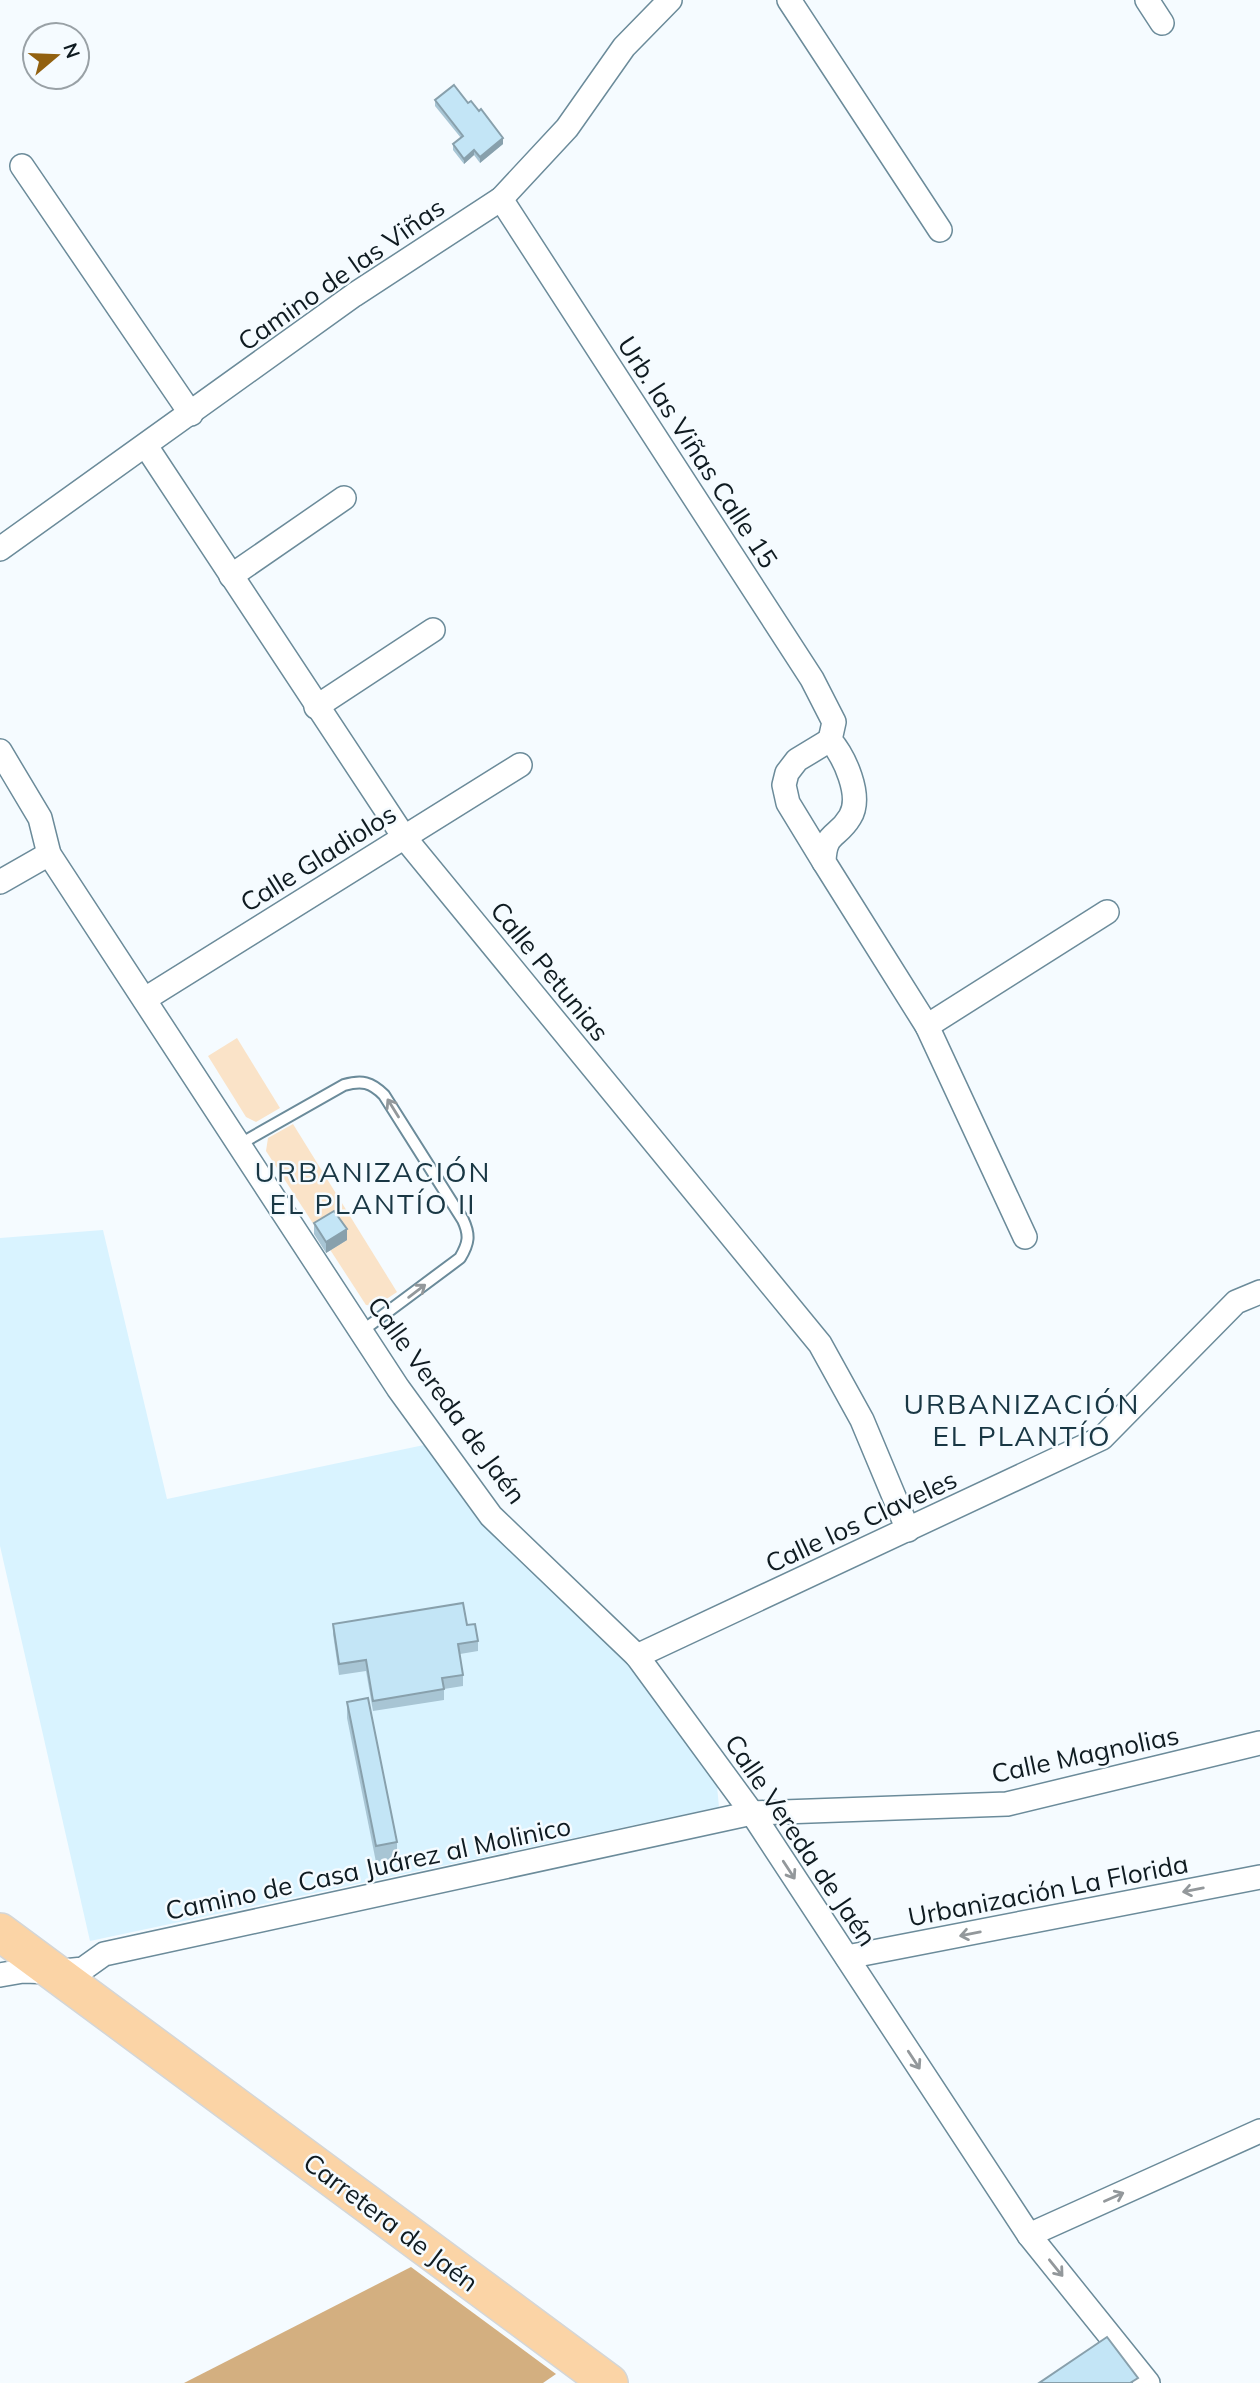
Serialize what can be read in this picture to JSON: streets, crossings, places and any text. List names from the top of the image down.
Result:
{
  "streets": {
    "highway": ["Carretera de Jaén"],
    "street": [
      "Camino de las Viñas",
      "Urb. las Viñas Calle 15",
      "Calle Gladiolos",
      "Calle Petunias",
      "Calle Vereda de Jaén",
      "Calle los Claveles",
      "Calle Magnolias",
      "Camino de Casa Juárez al Molinico",
      "Urbanización La Florida"
    ]
  },
  "crossings": [
    ["Camino de las Viñas", "Urb. las Viñas Calle 15"],
    ["Camino de las Viñas", "Calle Petunias"],
    ["Calle Gladiolos", "Calle Petunias"],
    ["Calle Gladiolos", "Calle Vereda de Jaén"],
    ["Calle Petunias", "Calle los Claveles"],
    ["Calle Vereda de Jaén", "Calle los Claveles"],
    ["Calle Vereda de Jaén", "Calle Magnolias"],
    ["Calle Vereda de Jaén", "Camino de Casa Juárez al Molinico"],
    ["Calle Vereda de Jaén", "Urbanización La Florida"],
    ["Calle Magnolias", "Camino de Casa Juárez al Molinico"],
    ["Camino de Casa Juárez al Molinico", "Carretera de Jaén"]
  ],
  "one_way": ["Urbanización La Florida"],
  "districts": ["URBANIZACIÓN EL PLANTÍO II", "URBANIZACIÓN EL PLANTÍO"],
  "north": "right"
}
